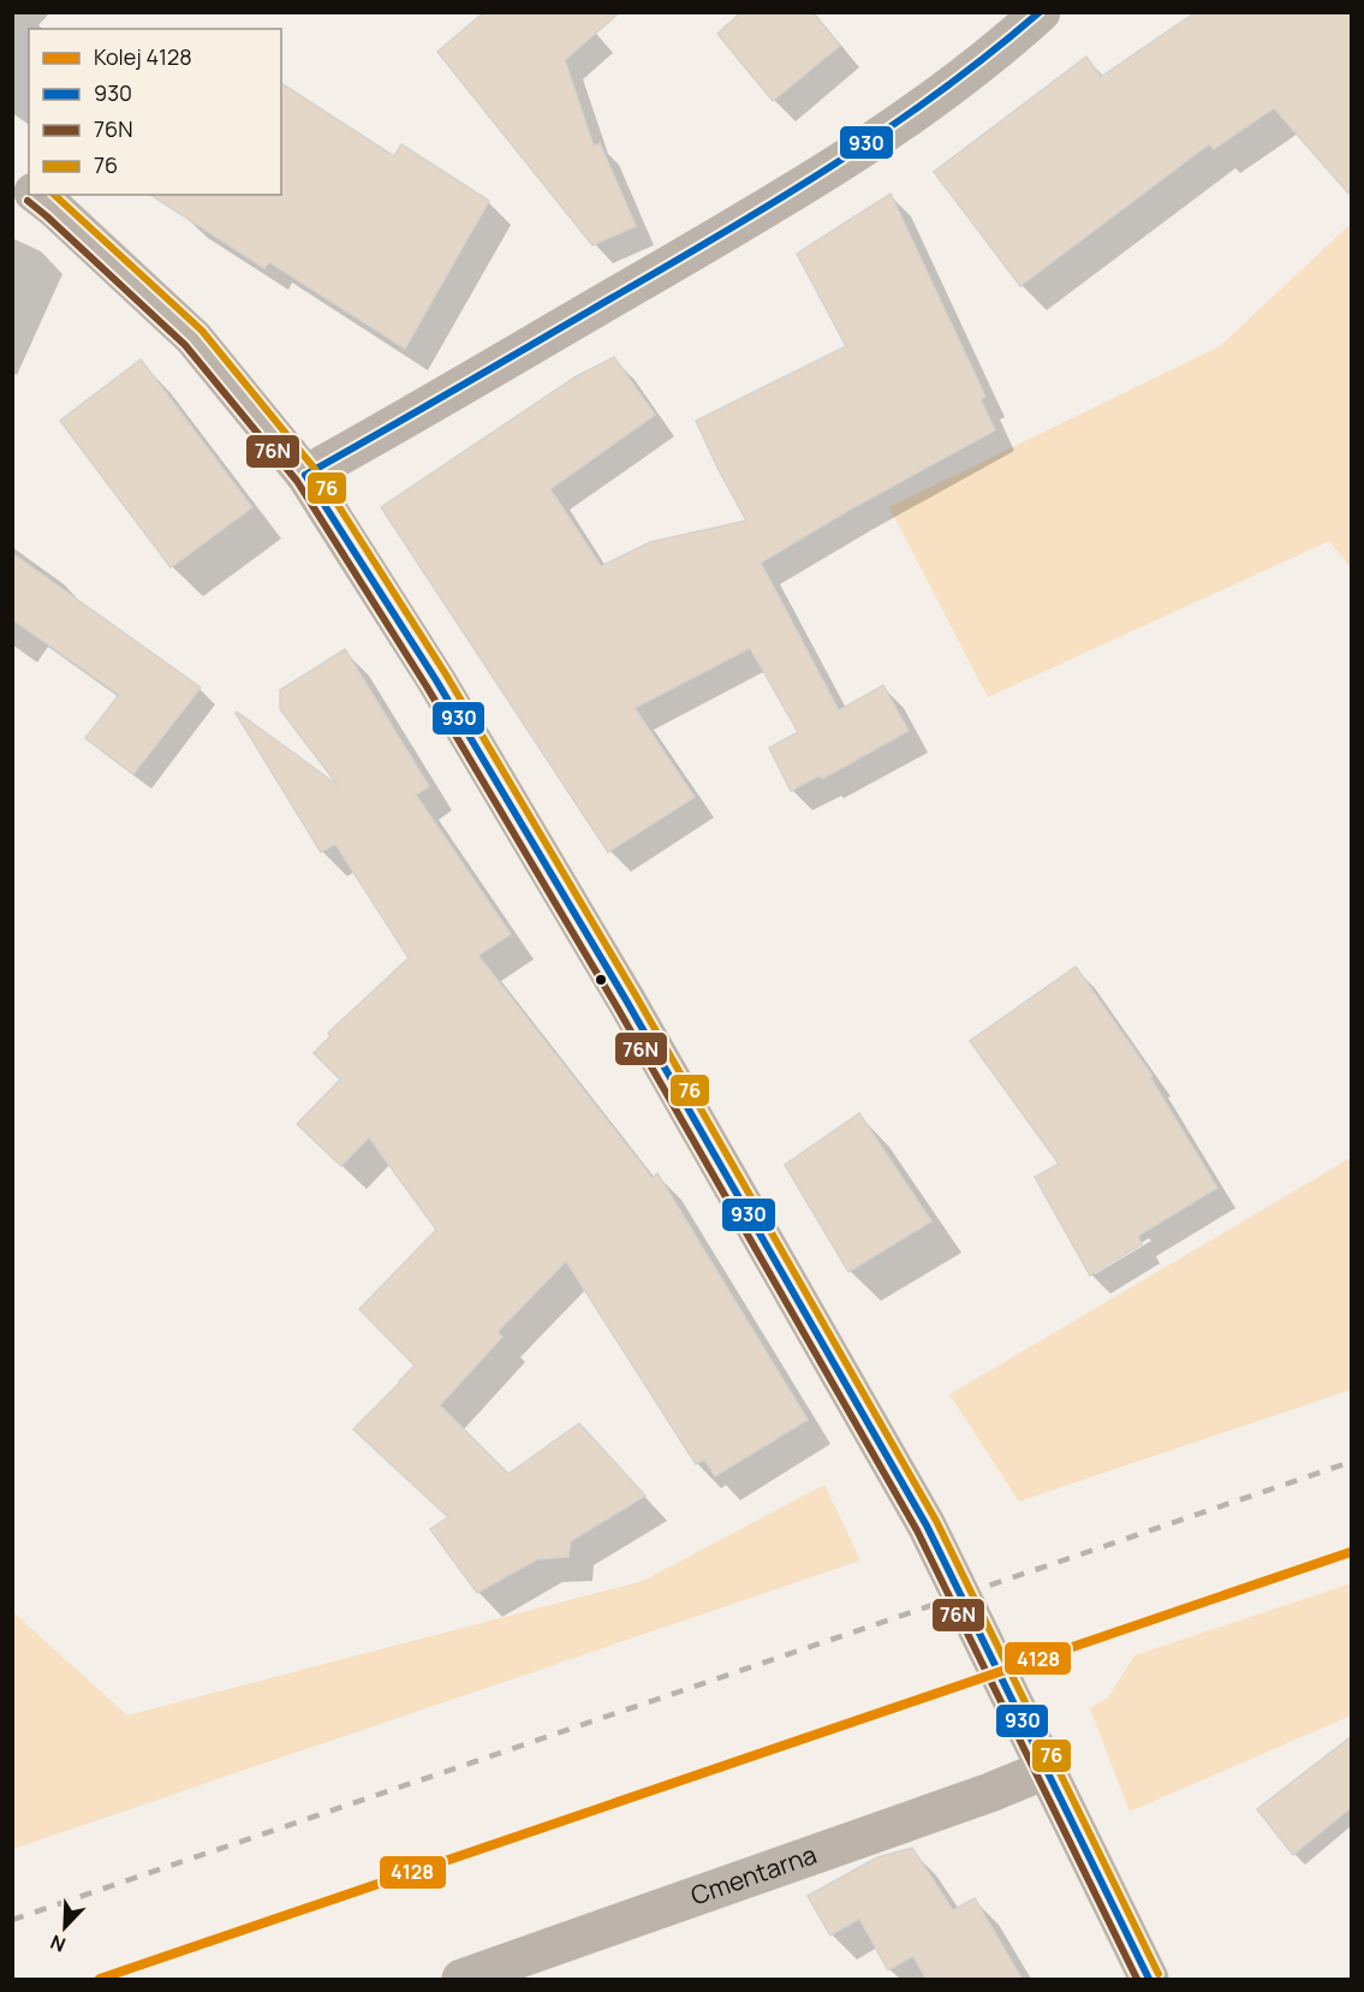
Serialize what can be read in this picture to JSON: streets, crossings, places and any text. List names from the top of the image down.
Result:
{
  "streets": {
    "street": ["Cmentarna"]
  },
  "lines": [
    "transit line 930",
    "transit line 76",
    "transit line 76N",
    "rail line 4128"
  ],
  "legend": [
    "Kolej 4128",
    "930",
    "76N",
    "76"
  ],
  "north": "bottom left"
}
